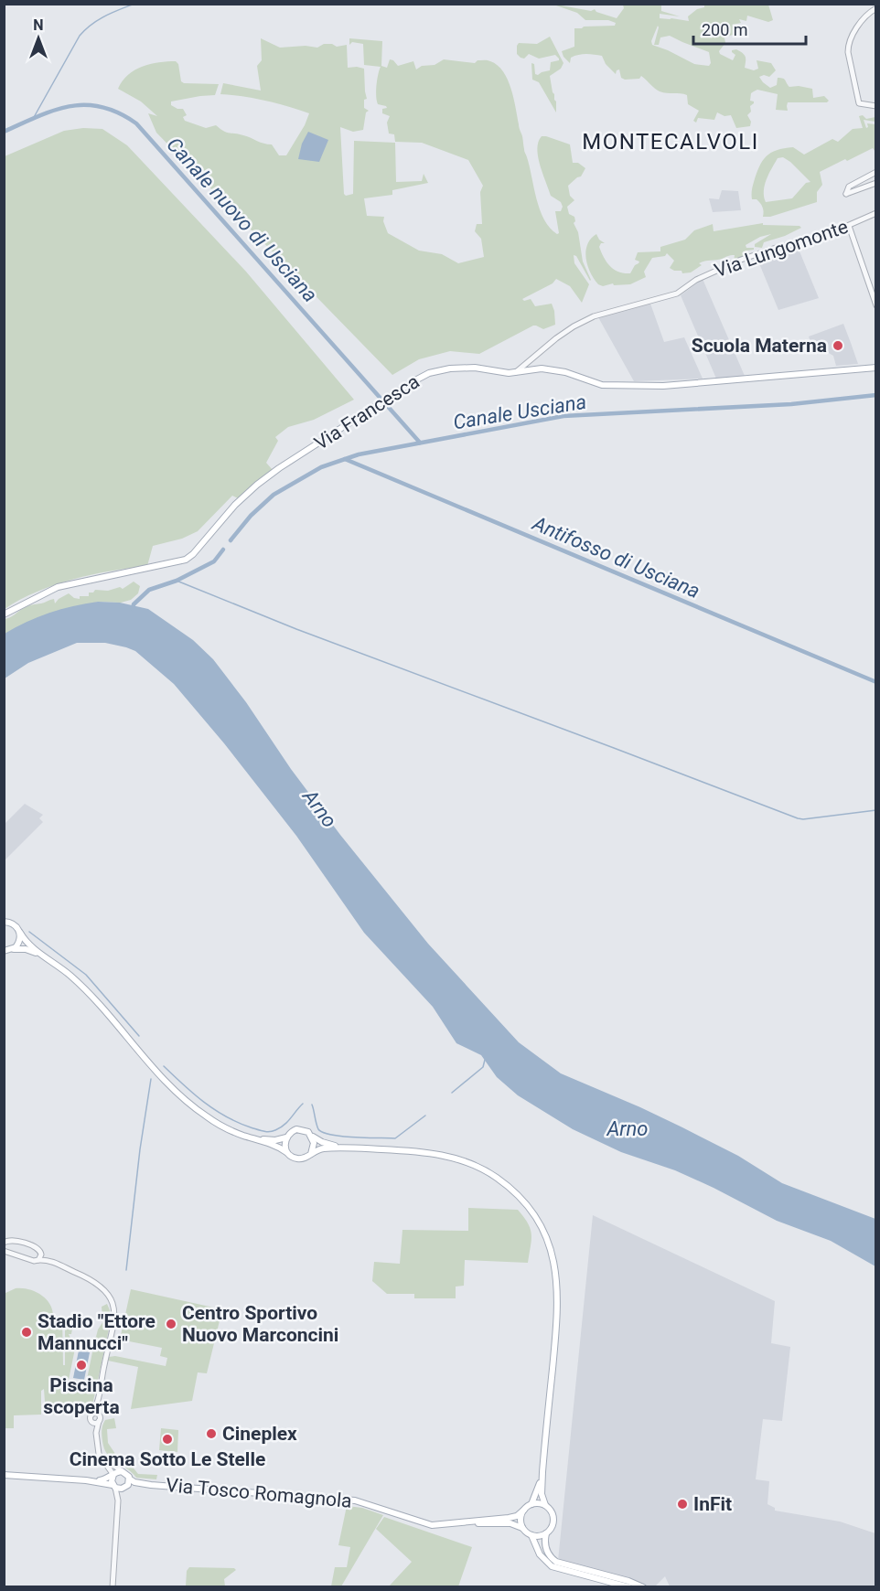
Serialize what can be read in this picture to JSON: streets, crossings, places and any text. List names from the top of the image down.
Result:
{
  "streets": {
    "main road": ["Via Francesca", "Via Tosco Romagnola"],
    "street": ["Via Lungomonte"]
  },
  "crossings": [
    ["Via Lungomonte", "Via Francesca"]
  ],
  "districts": ["MONTECALVOLI"],
  "water": [
    "Canale nuovo di Usciana",
    "Canale Usciana",
    "Antifosso di Usciana",
    "Arno"
  ],
  "places": [
    "Scuola Materna",
    "Centro Sportivo Nuovo Marconcini",
    "Stadio \"Ettore Mannucci\"",
    "Piscina scoperta",
    "Cineplex",
    "Cinema Sotto Le Stelle",
    "InFit"
  ],
  "scale_bar": "200 m",
  "north": "top"
}
